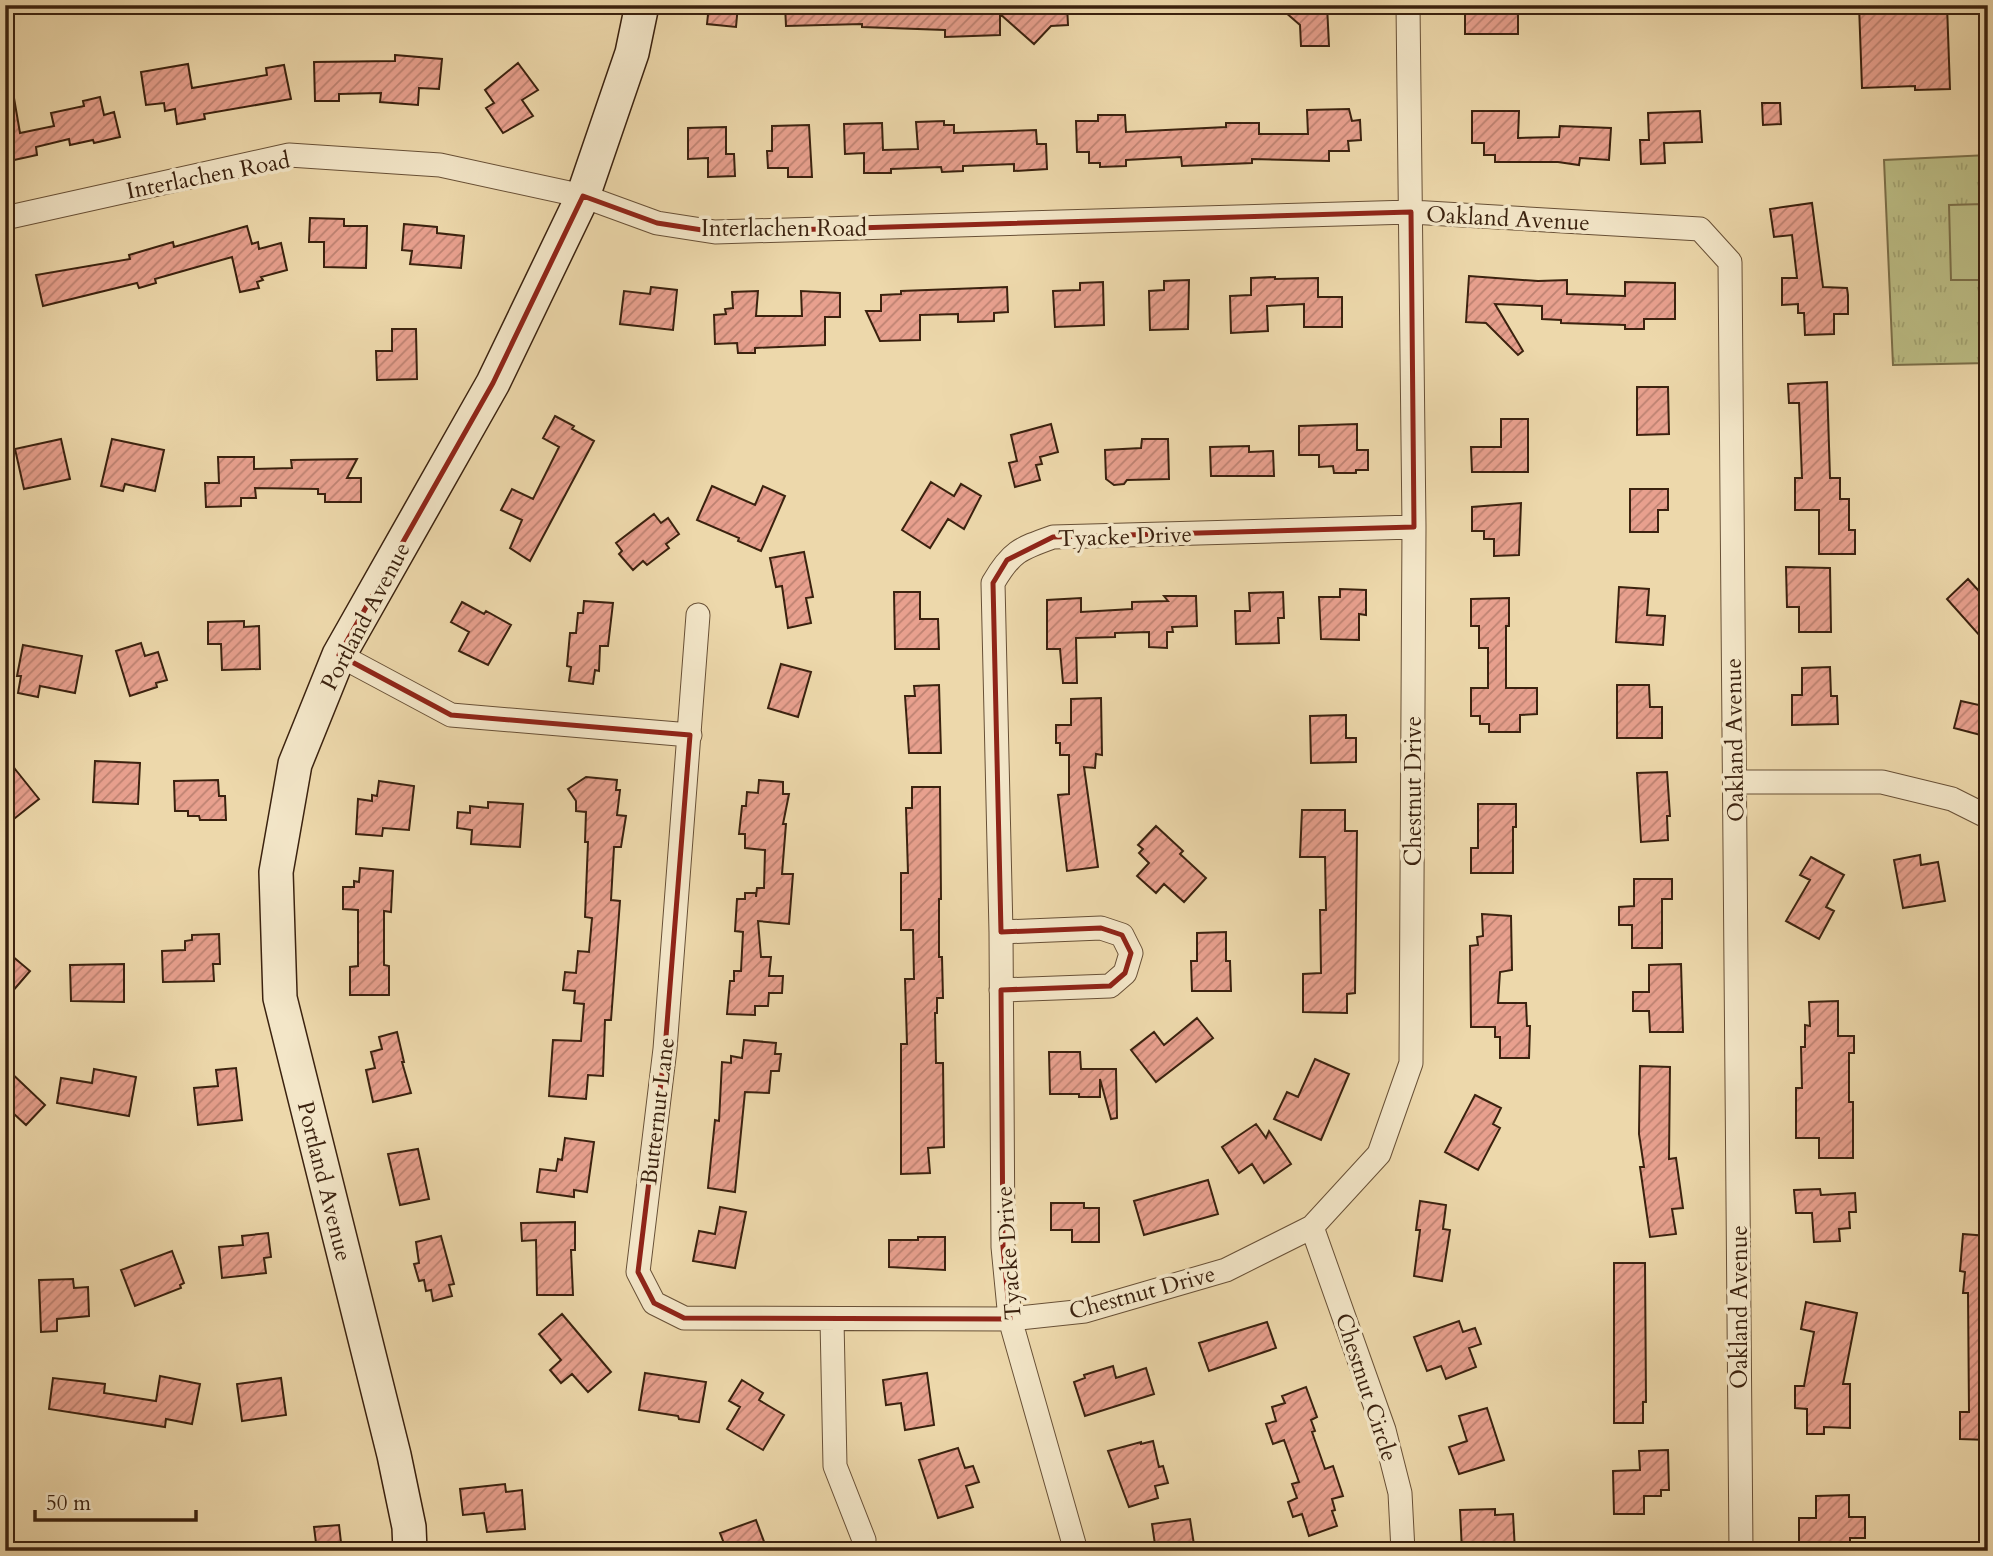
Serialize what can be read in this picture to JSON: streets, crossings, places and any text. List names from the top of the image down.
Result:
{
  "streets": {
    "street": [
      "Interlachen Road",
      "Oakland Avenue",
      "Tyacke Drive",
      "Portland Avenue",
      "Chestnut Drive",
      "Butternut Lane",
      "Chestnut Circle"
    ]
  },
  "crossings": [
    ["Interlachen Road", "Oakland Avenue"],
    ["Interlachen Road", "Portland Avenue"],
    ["Interlachen Road", "Chestnut Drive"],
    ["Oakland Avenue", "Chestnut Drive"],
    ["Tyacke Drive", "Chestnut Drive"],
    ["Tyacke Drive", "Butternut Lane"],
    ["Chestnut Drive", "Butternut Lane"],
    ["Chestnut Drive", "Chestnut Circle"]
  ],
  "scale_bar": "50 m"
}
